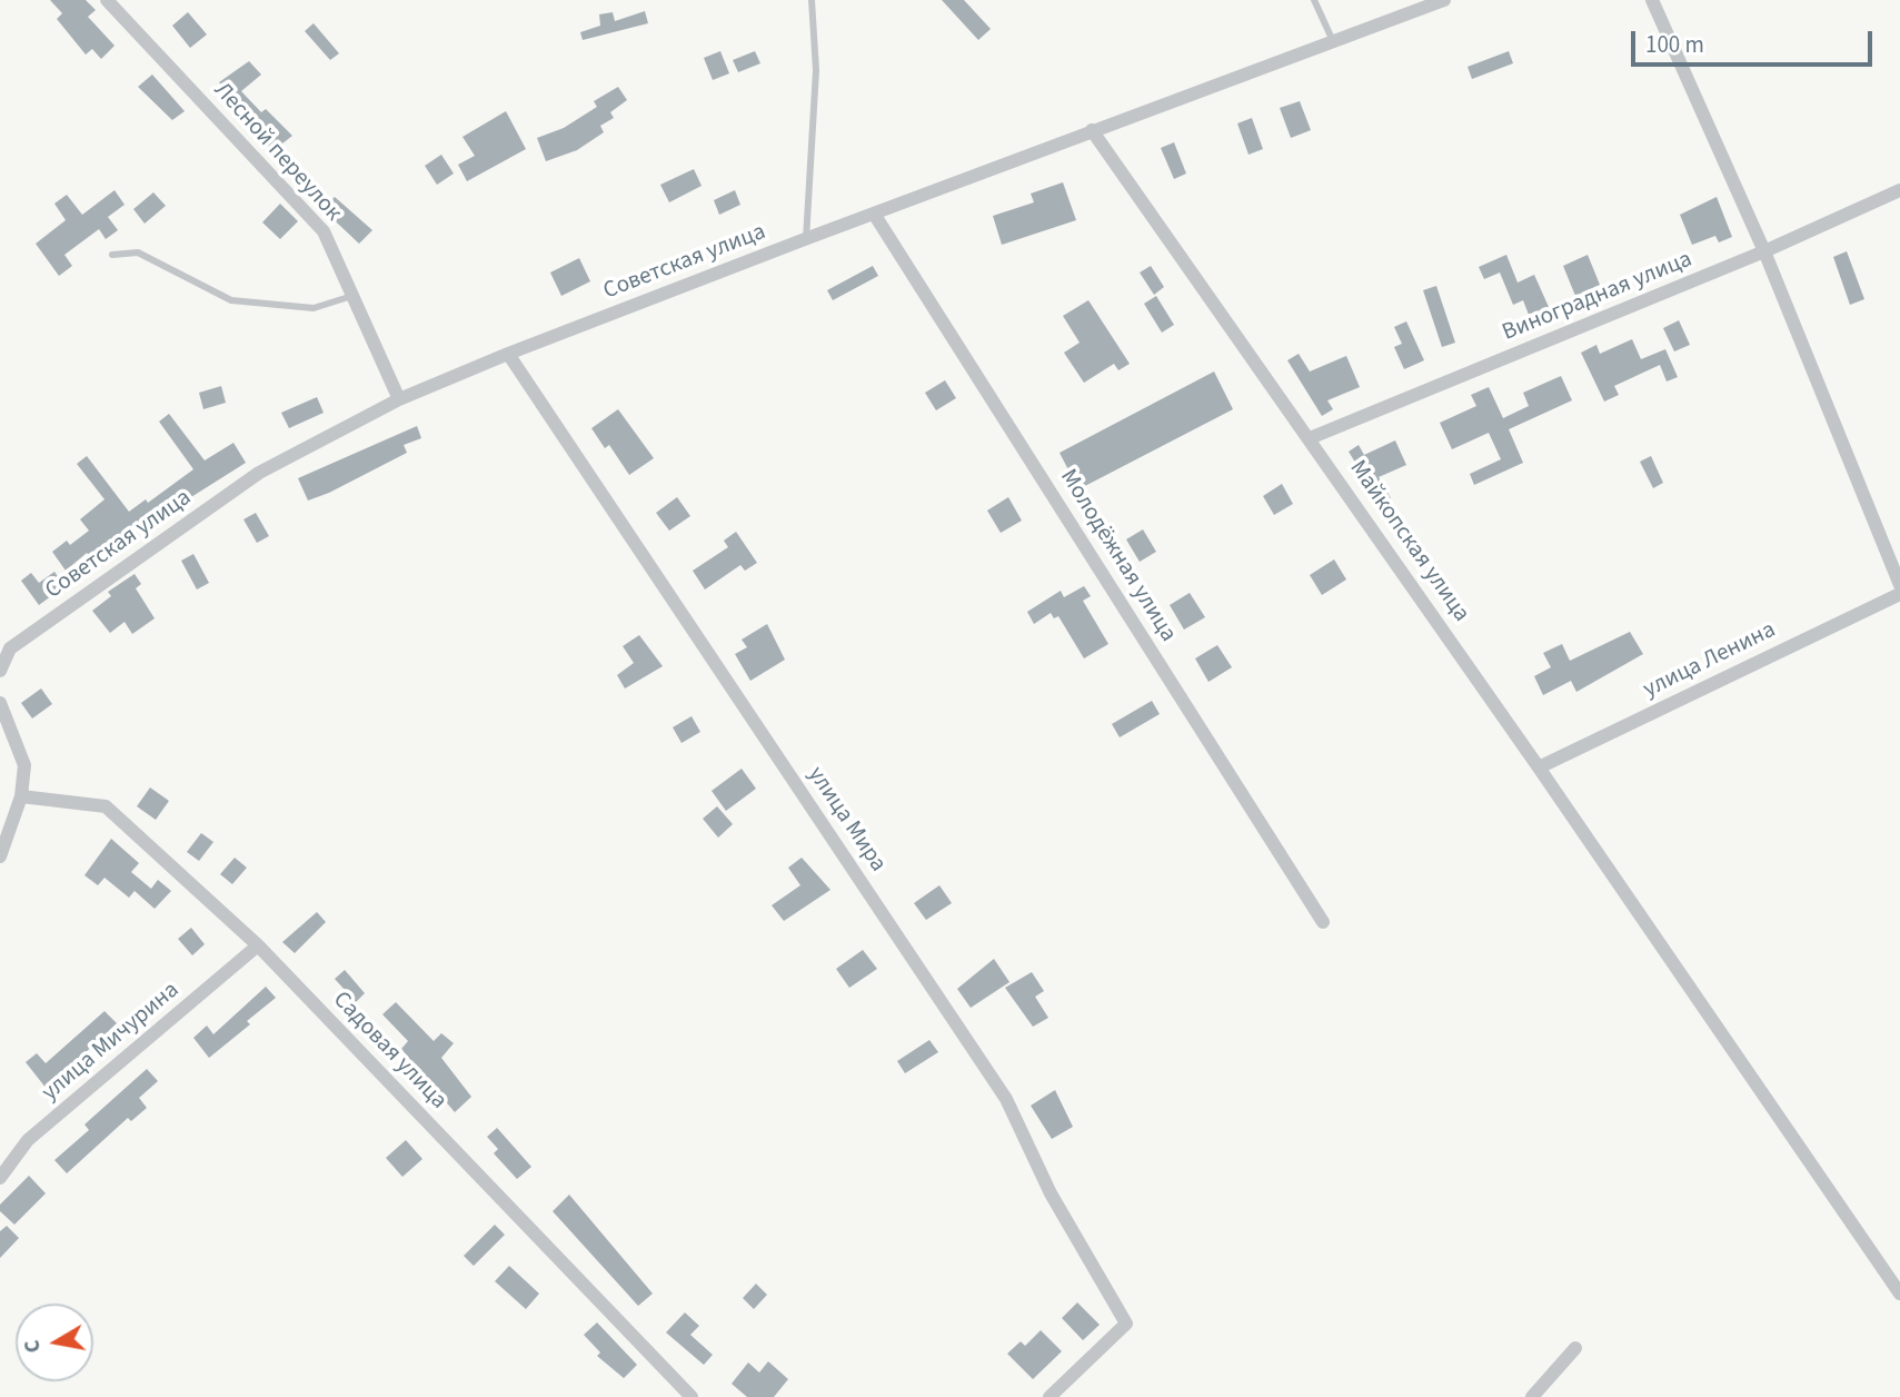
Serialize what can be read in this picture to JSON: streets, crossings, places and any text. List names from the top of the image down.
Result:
{
  "streets": {
    "street": [
      "Лесной переулок",
      "Советская улица",
      "Виноградная улица",
      "Майкопская улица",
      "Молодёжная улица",
      "улица Ленина",
      "улица Мира",
      "улица Мичурина",
      "Садовая улица"
    ]
  },
  "crossings": [
    ["Лесной переулок", "Советская улица"],
    ["Советская улица", "Майкопская улица"],
    ["Советская улица", "Молодёжная улица"],
    ["Советская улица", "улица Мира"],
    ["Виноградная улица", "Майкопская улица"],
    ["Майкопская улица", "улица Ленина"],
    ["улица Мичурина", "Садовая улица"]
  ],
  "scale_bar": "100 m",
  "north": "left"
}
